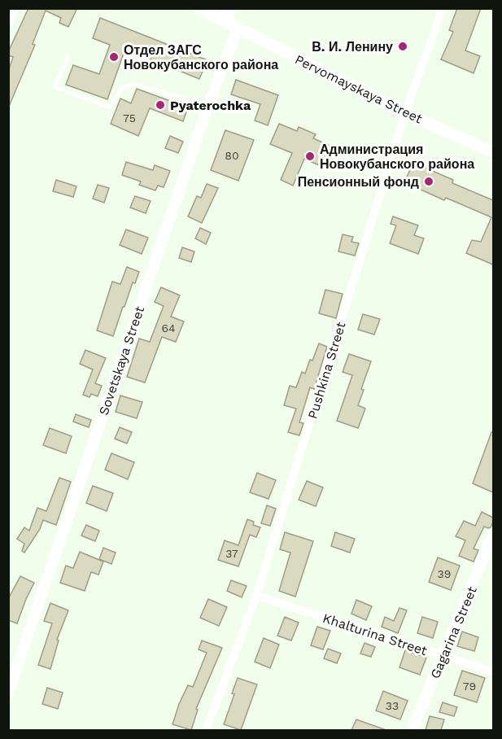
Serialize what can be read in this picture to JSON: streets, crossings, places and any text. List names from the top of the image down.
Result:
{
  "streets": {
    "main road": ["Pervomayskaya Street"],
    "street": [
      "Sovetskaya Street",
      "Pushkina Street",
      "Gagarina Street",
      "Khalturina Street"
    ]
  },
  "crossings": [
    ["Pervomayskaya Street", "Sovetskaya Street"],
    ["Pervomayskaya Street", "Pushkina Street"],
    ["Pushkina Street", "Khalturina Street"],
    ["Gagarina Street", "Khalturina Street"]
  ],
  "places": [
    "В. И. Ленину",
    "Отдел ЗАГС Новокубанского района",
    "Pyaterochka",
    "Администрация Новокубанского района",
    "Пенсионный фонд"
  ],
  "house_numbers": [
    "75",
    "80",
    "64",
    "37",
    "39",
    "79",
    "33"
  ]
}
